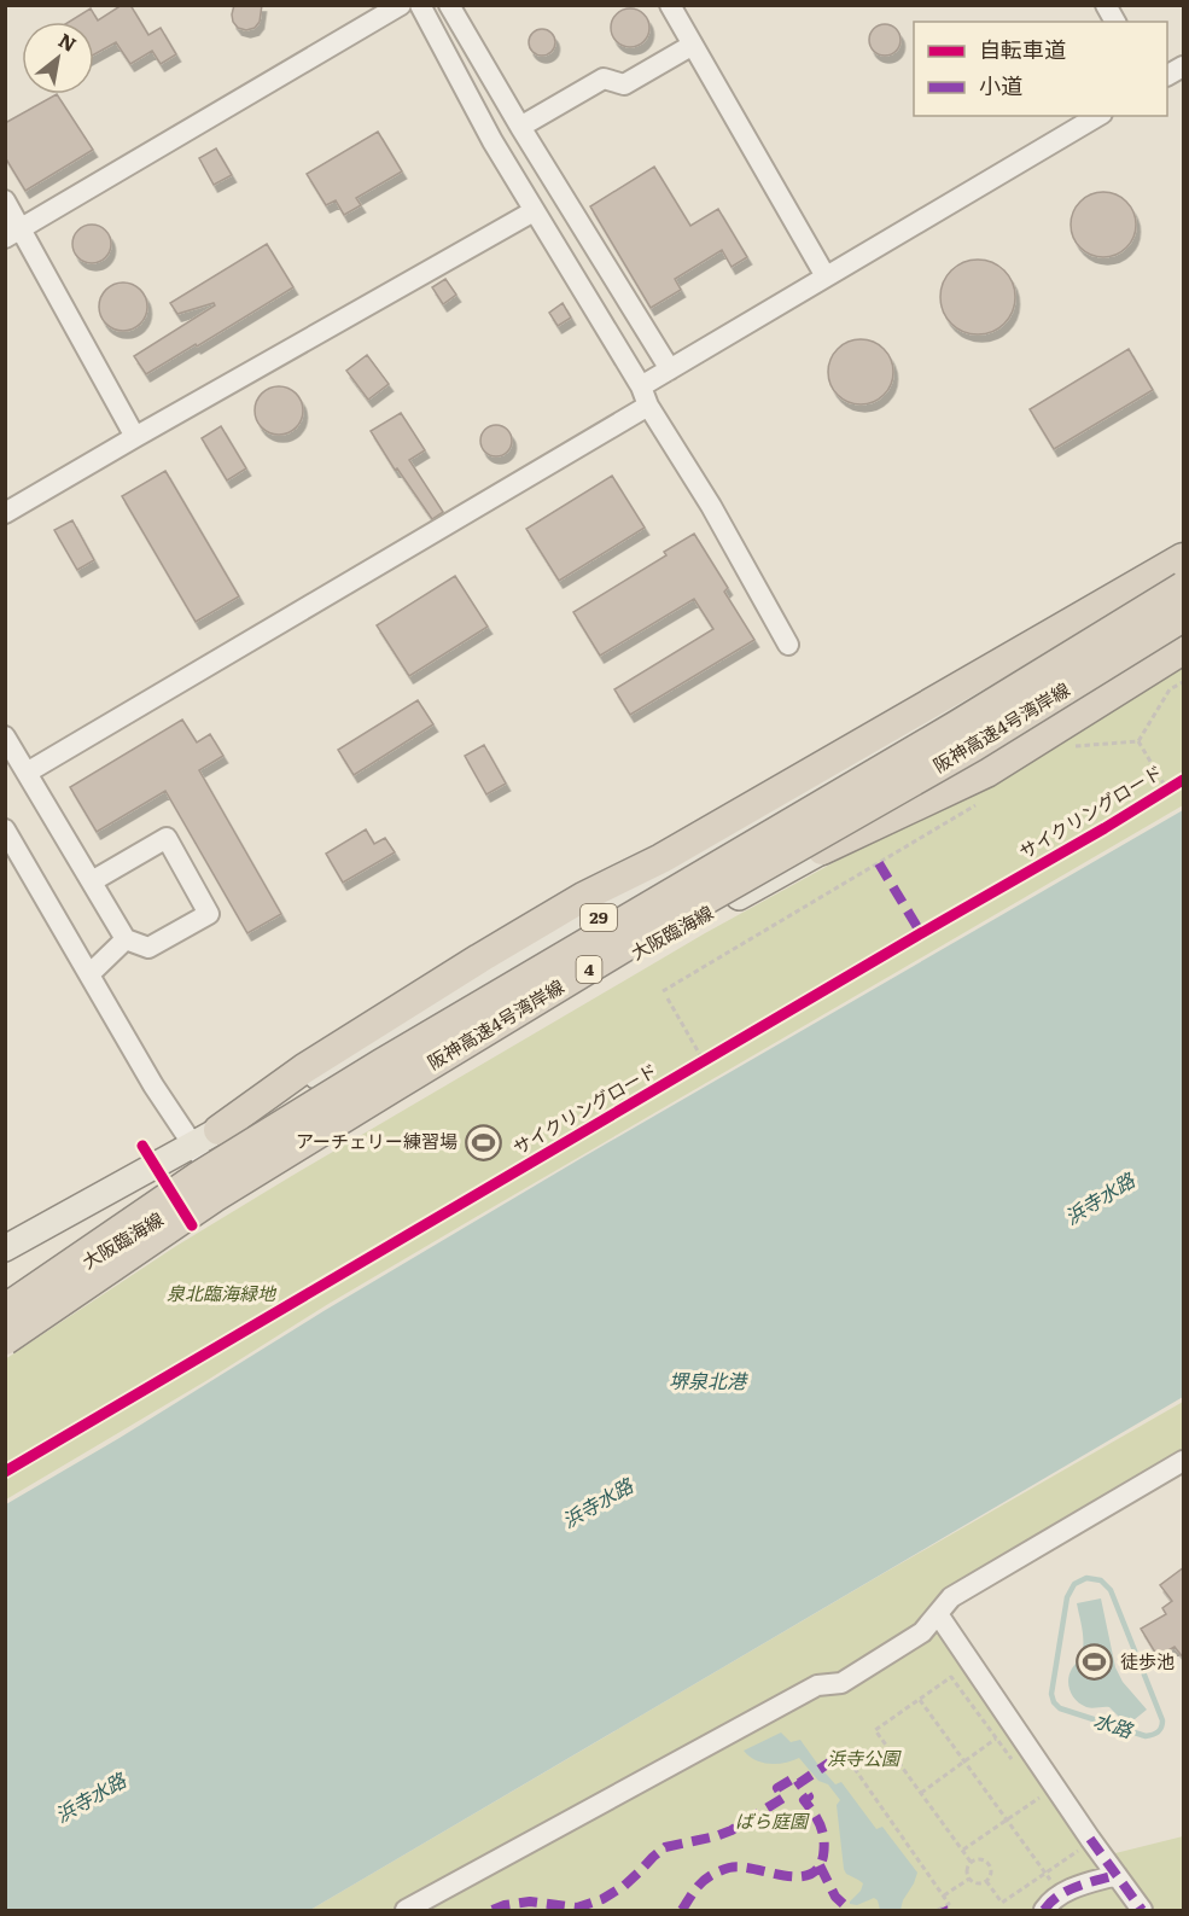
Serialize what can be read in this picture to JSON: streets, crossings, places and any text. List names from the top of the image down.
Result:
{
  "streets": {
    "highway": ["阪神高速4号湾岸線", "4"],
    "main road": ["29", "大阪臨海線"],
    "cycle path": ["サイクリングロード"]
  },
  "crossings": [
    ["阪神高速4号湾岸線", "大阪臨海線"]
  ],
  "water": ["浜寺水路", "堺泉北港", "水路"],
  "parks": ["泉北臨海緑地", "浜寺公園", "ばら庭園"],
  "places": {
    "sports": ["アーチェリー練習場", "徒歩池"]
  },
  "legend": ["自転車道", "小道"],
  "north": "top right"
}
